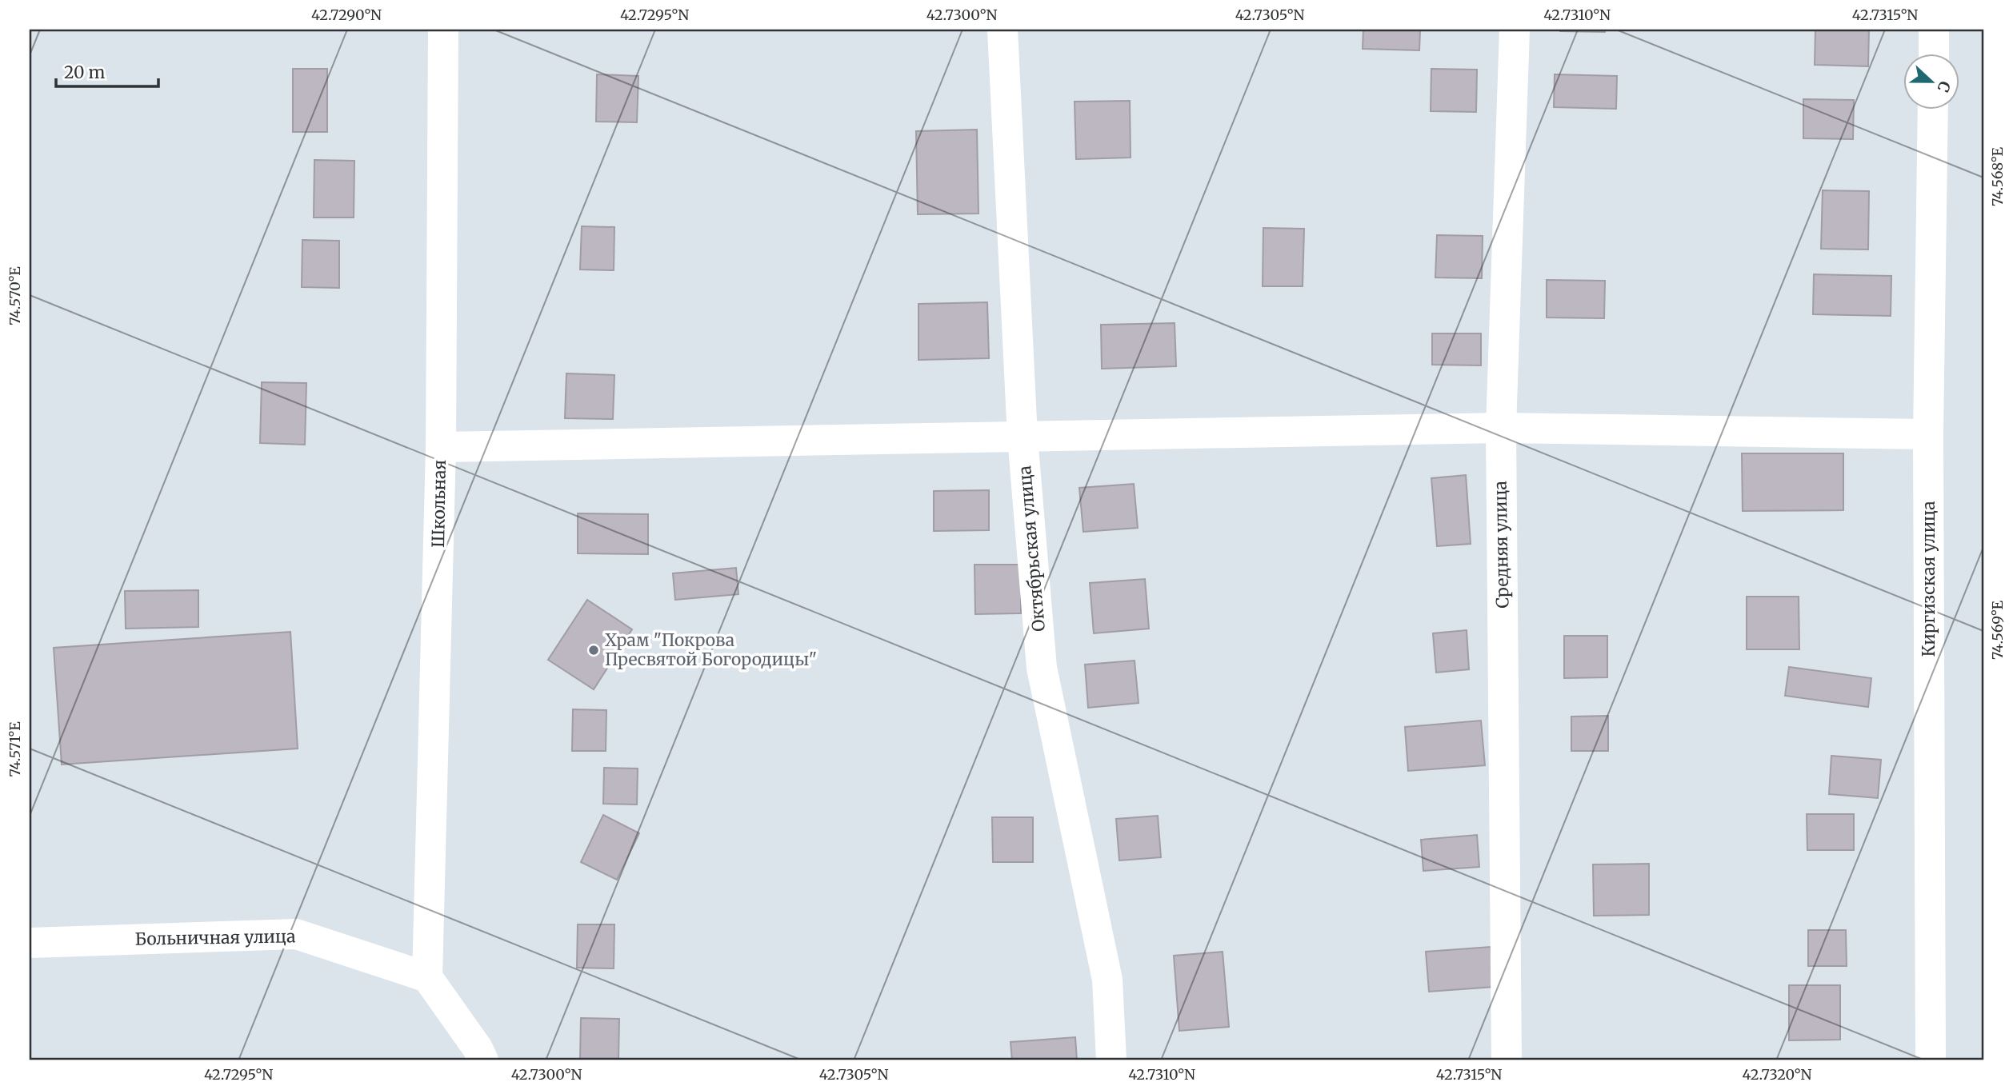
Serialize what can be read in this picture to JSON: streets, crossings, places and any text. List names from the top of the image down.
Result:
{
  "streets": {
    "street": [
      "Школьная",
      "Средняя улица",
      "Октябрьская улица",
      "Киргизская улица",
      "Больничная улица"
    ]
  },
  "crossings": [
    ["Школьная", "Больничная улица"]
  ],
  "places": ["Храм \"Покрова Пресвятой Богородицы\""],
  "scale_bar": "20 m",
  "north": "right",
  "coordinates": [
    "42.7290°N",
    "42.7295°N",
    "42.7300°N",
    "42.7305°N",
    "42.7310°N",
    "42.7315°N",
    "74.568°E",
    "74.570°E",
    "74.569°E",
    "74.571°E",
    "42.7320°N"
  ]
}
